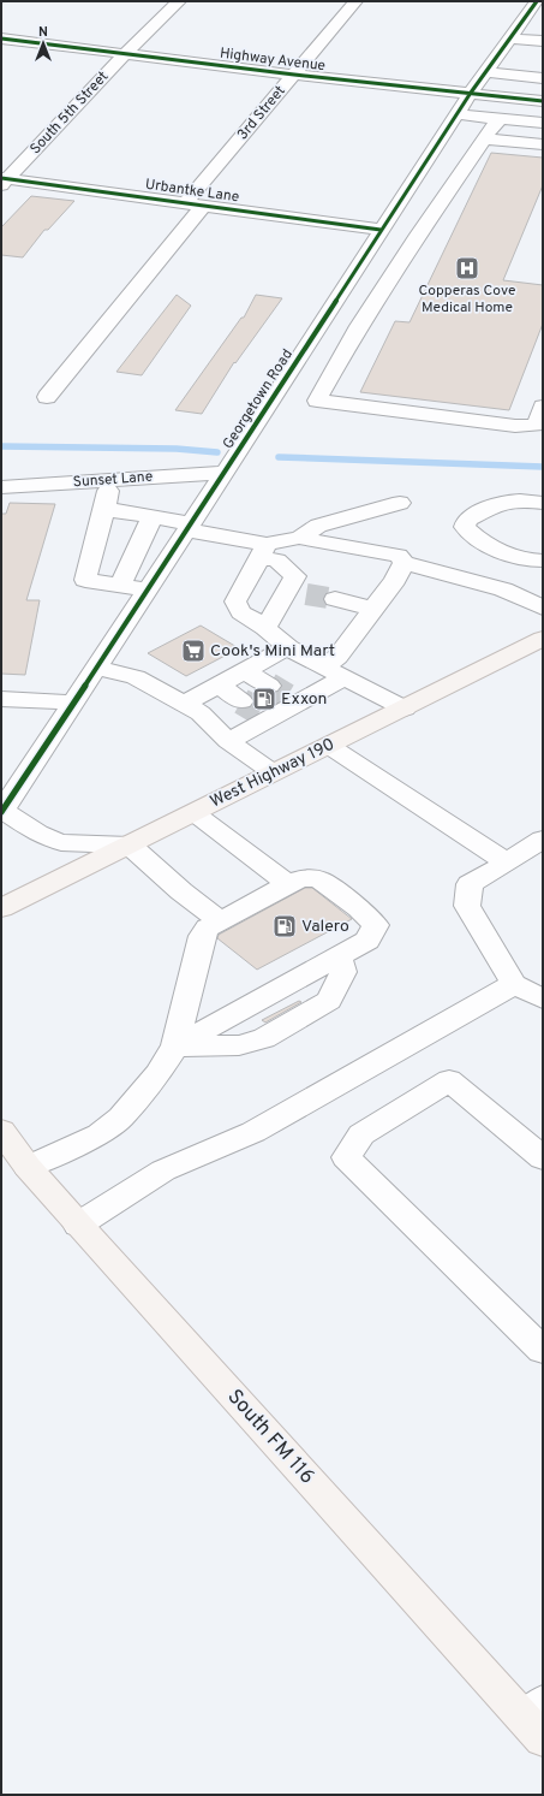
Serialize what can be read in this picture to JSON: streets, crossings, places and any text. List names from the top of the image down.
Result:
{
  "streets": {
    "main road": ["West Highway 190", "South FM 116"],
    "street": [
      "Highway Avenue",
      "South 5th Street",
      "3rd Street",
      "Urbantke Lane",
      "Georgetown Road",
      "Sunset Lane"
    ]
  },
  "crossings": [
    ["Highway Avenue", "South 5th Street"],
    ["Highway Avenue", "3rd Street"],
    ["Highway Avenue", "Georgetown Road"],
    ["South 5th Street", "Urbantke Lane"],
    ["3rd Street", "Urbantke Lane"],
    ["Urbantke Lane", "Georgetown Road"],
    ["Georgetown Road", "Sunset Lane"]
  ],
  "places": {
    "hospital": ["Copperas Cove Medical Home"],
    "supermarket": ["Cook's Mini Mart"],
    "fuel station": ["Exxon", "Valero"]
  },
  "north": "top"
}
